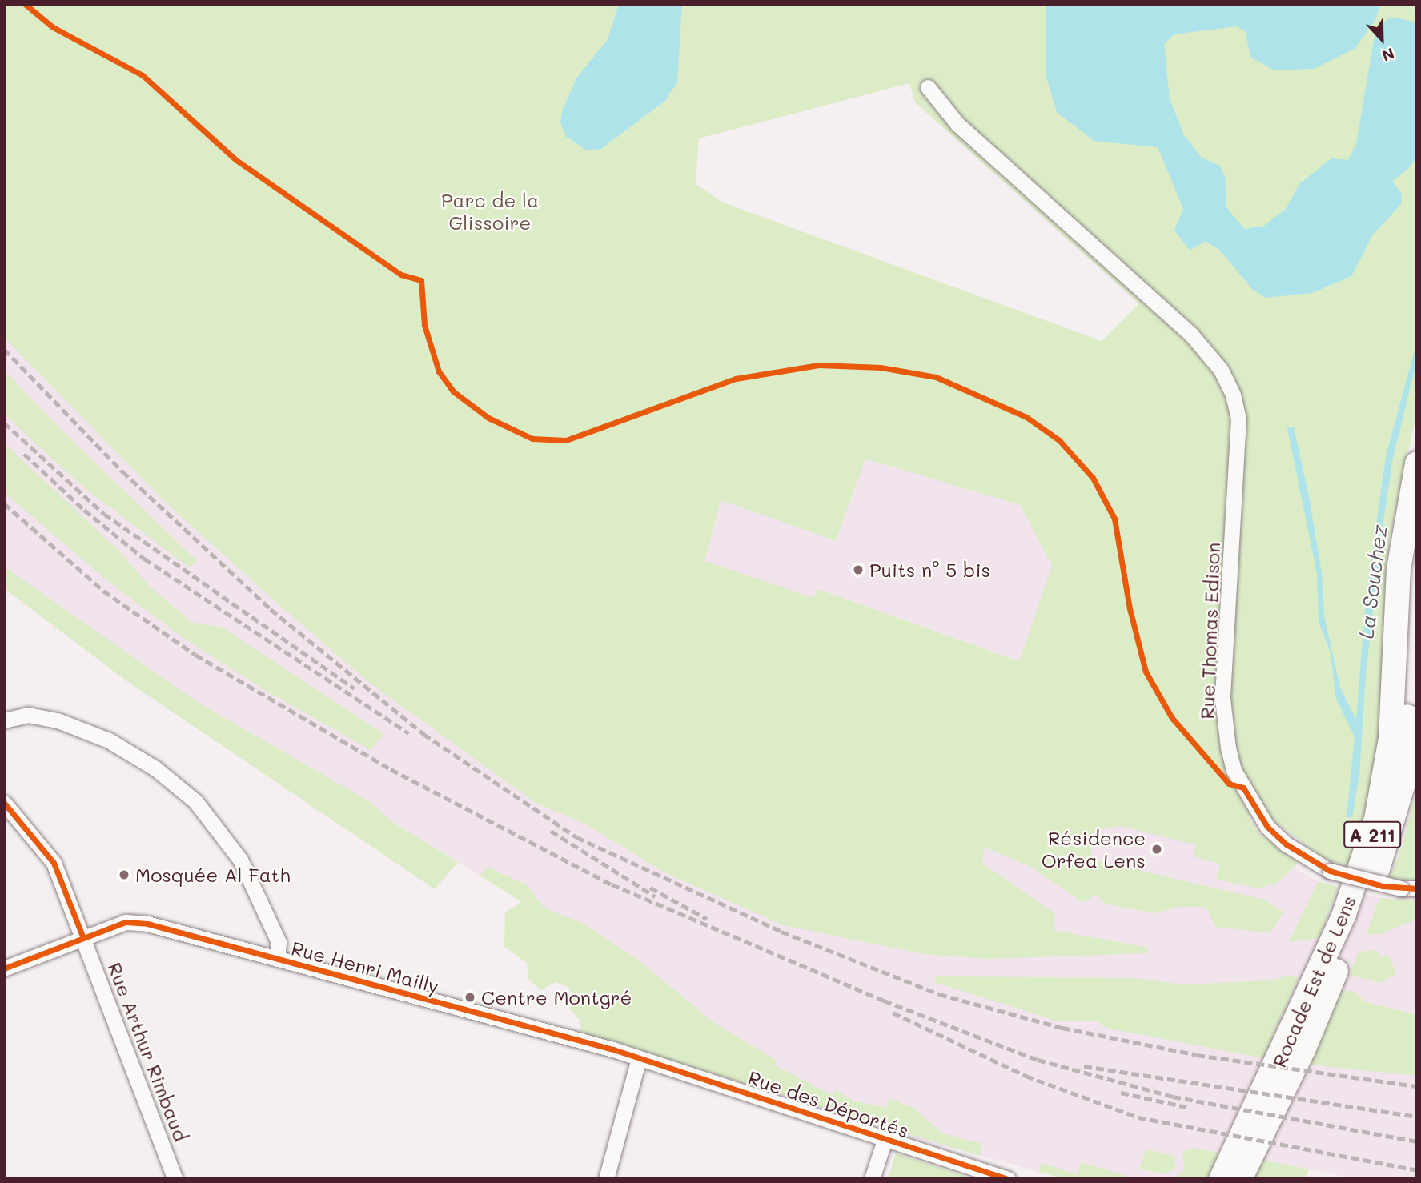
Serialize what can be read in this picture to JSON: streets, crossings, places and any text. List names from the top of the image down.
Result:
{
  "streets": {
    "highway": ["A 211", "Rocade Est de Lens"],
    "street": [
      "Rue Thomas Edison",
      "Rue Henri Mailly",
      "Rue Arthur Rimbaud",
      "Rue des Déportés"
    ]
  },
  "crossings": [
    ["Rue Henri Mailly", "Rue Arthur Rimbaud"],
    ["Rue Henri Mailly", "Rue des Déportés"]
  ],
  "water": ["La Souchez"],
  "parks": ["Parc de la Glissoire"],
  "places": [
    "Puits n° 5 bis",
    "Résidence Orfea Lens",
    "Mosquée Al Fath",
    "Centre Montgré"
  ],
  "north": "bottom"
}
